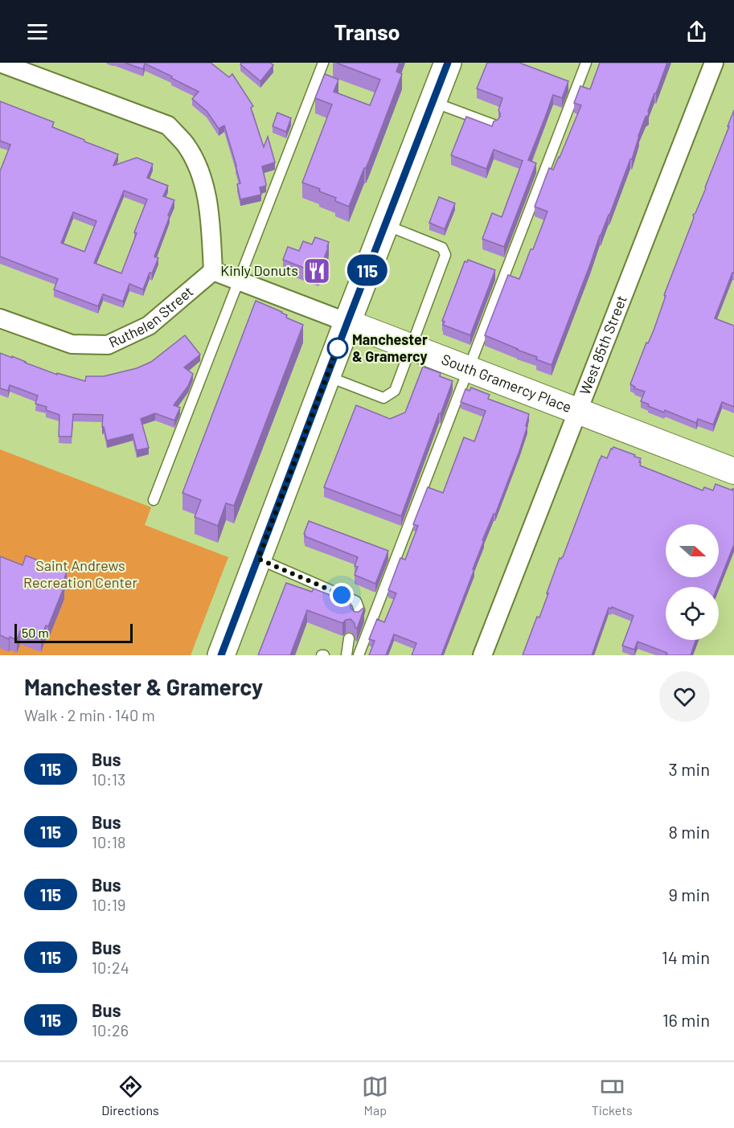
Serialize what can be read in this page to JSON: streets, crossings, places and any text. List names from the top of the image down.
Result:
{
  "streets": {
    "street": ["Ruthelen Street", "West 85th Street", "South Gramercy Place"]
  },
  "crossings": [
    ["Ruthelen Street", "South Gramercy Place"],
    ["West 85th Street", "South Gramercy Place"]
  ],
  "parks": ["Saint Andrews Recreation Center"],
  "places": {
    "restaurant": ["Kinly Donuts"],
    "other": ["Manchester & Gramercy"]
  },
  "lines": ["bus line 115"],
  "scale_bar": "50 m",
  "north": "right",
  "page": {
    "header": "Transo",
    "on_map": "115",
    "scale": "50 m",
    "heading": ["Manchester & Gramercy", "Walk · 2 min · 140 m"],
    "list": [
      {
        "mark": "115",
        "name": "Bus",
        "note": "10:13",
        "value": "3 min"
      },
      {
        "mark": "115",
        "name": "Bus",
        "note": "10:18",
        "value": "8 min"
      },
      {
        "mark": "115",
        "name": "Bus",
        "note": "10:19",
        "value": "9 min"
      },
      {
        "mark": "115",
        "name": "Bus",
        "note": "10:24",
        "value": "14 min"
      },
      {
        "mark": "115",
        "name": "Bus",
        "note": "10:26",
        "value": "16 min"
      }
    ],
    "tabs": ["Directions", "Map", "Tickets"]
  }
}
